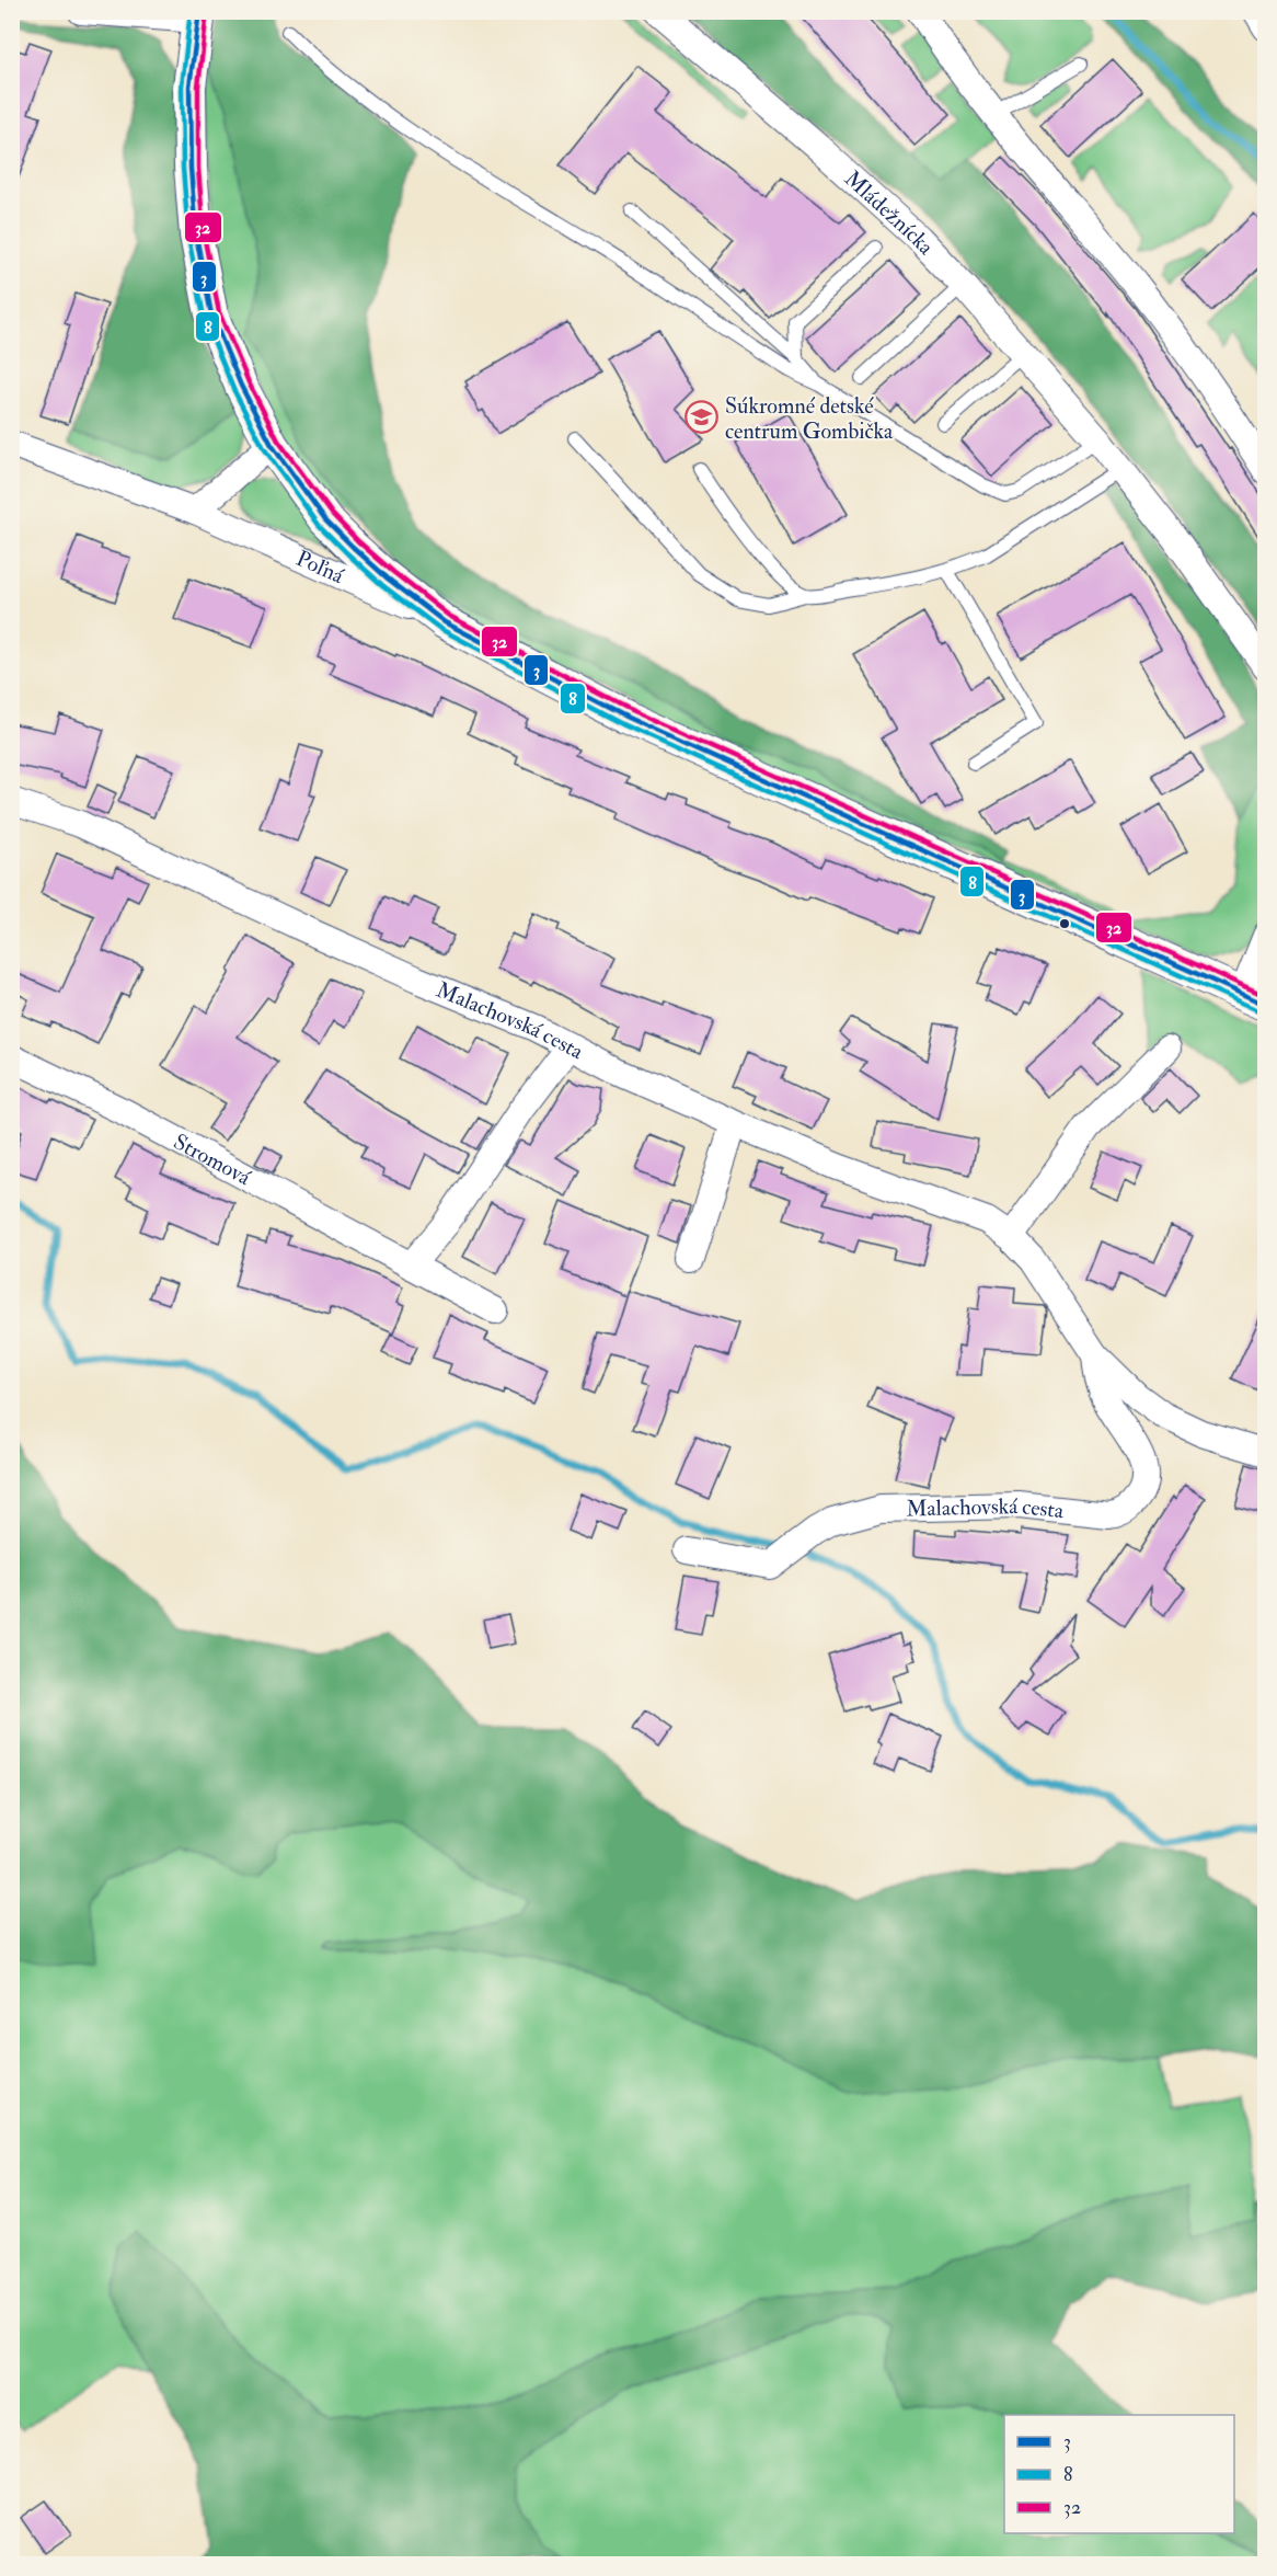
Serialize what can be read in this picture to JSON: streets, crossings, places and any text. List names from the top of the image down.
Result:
{
  "streets": {
    "street": [
      "Mládežnícka",
      "Poľná",
      "Malachovská cesta",
      "Stromová"
    ]
  },
  "places": {
    "school or university": ["Súkromné detské centrum Gombička"]
  },
  "lines": ["transit line 3", "transit line 8", "transit line 32"],
  "legend": ["3", "8", "32"]
}
